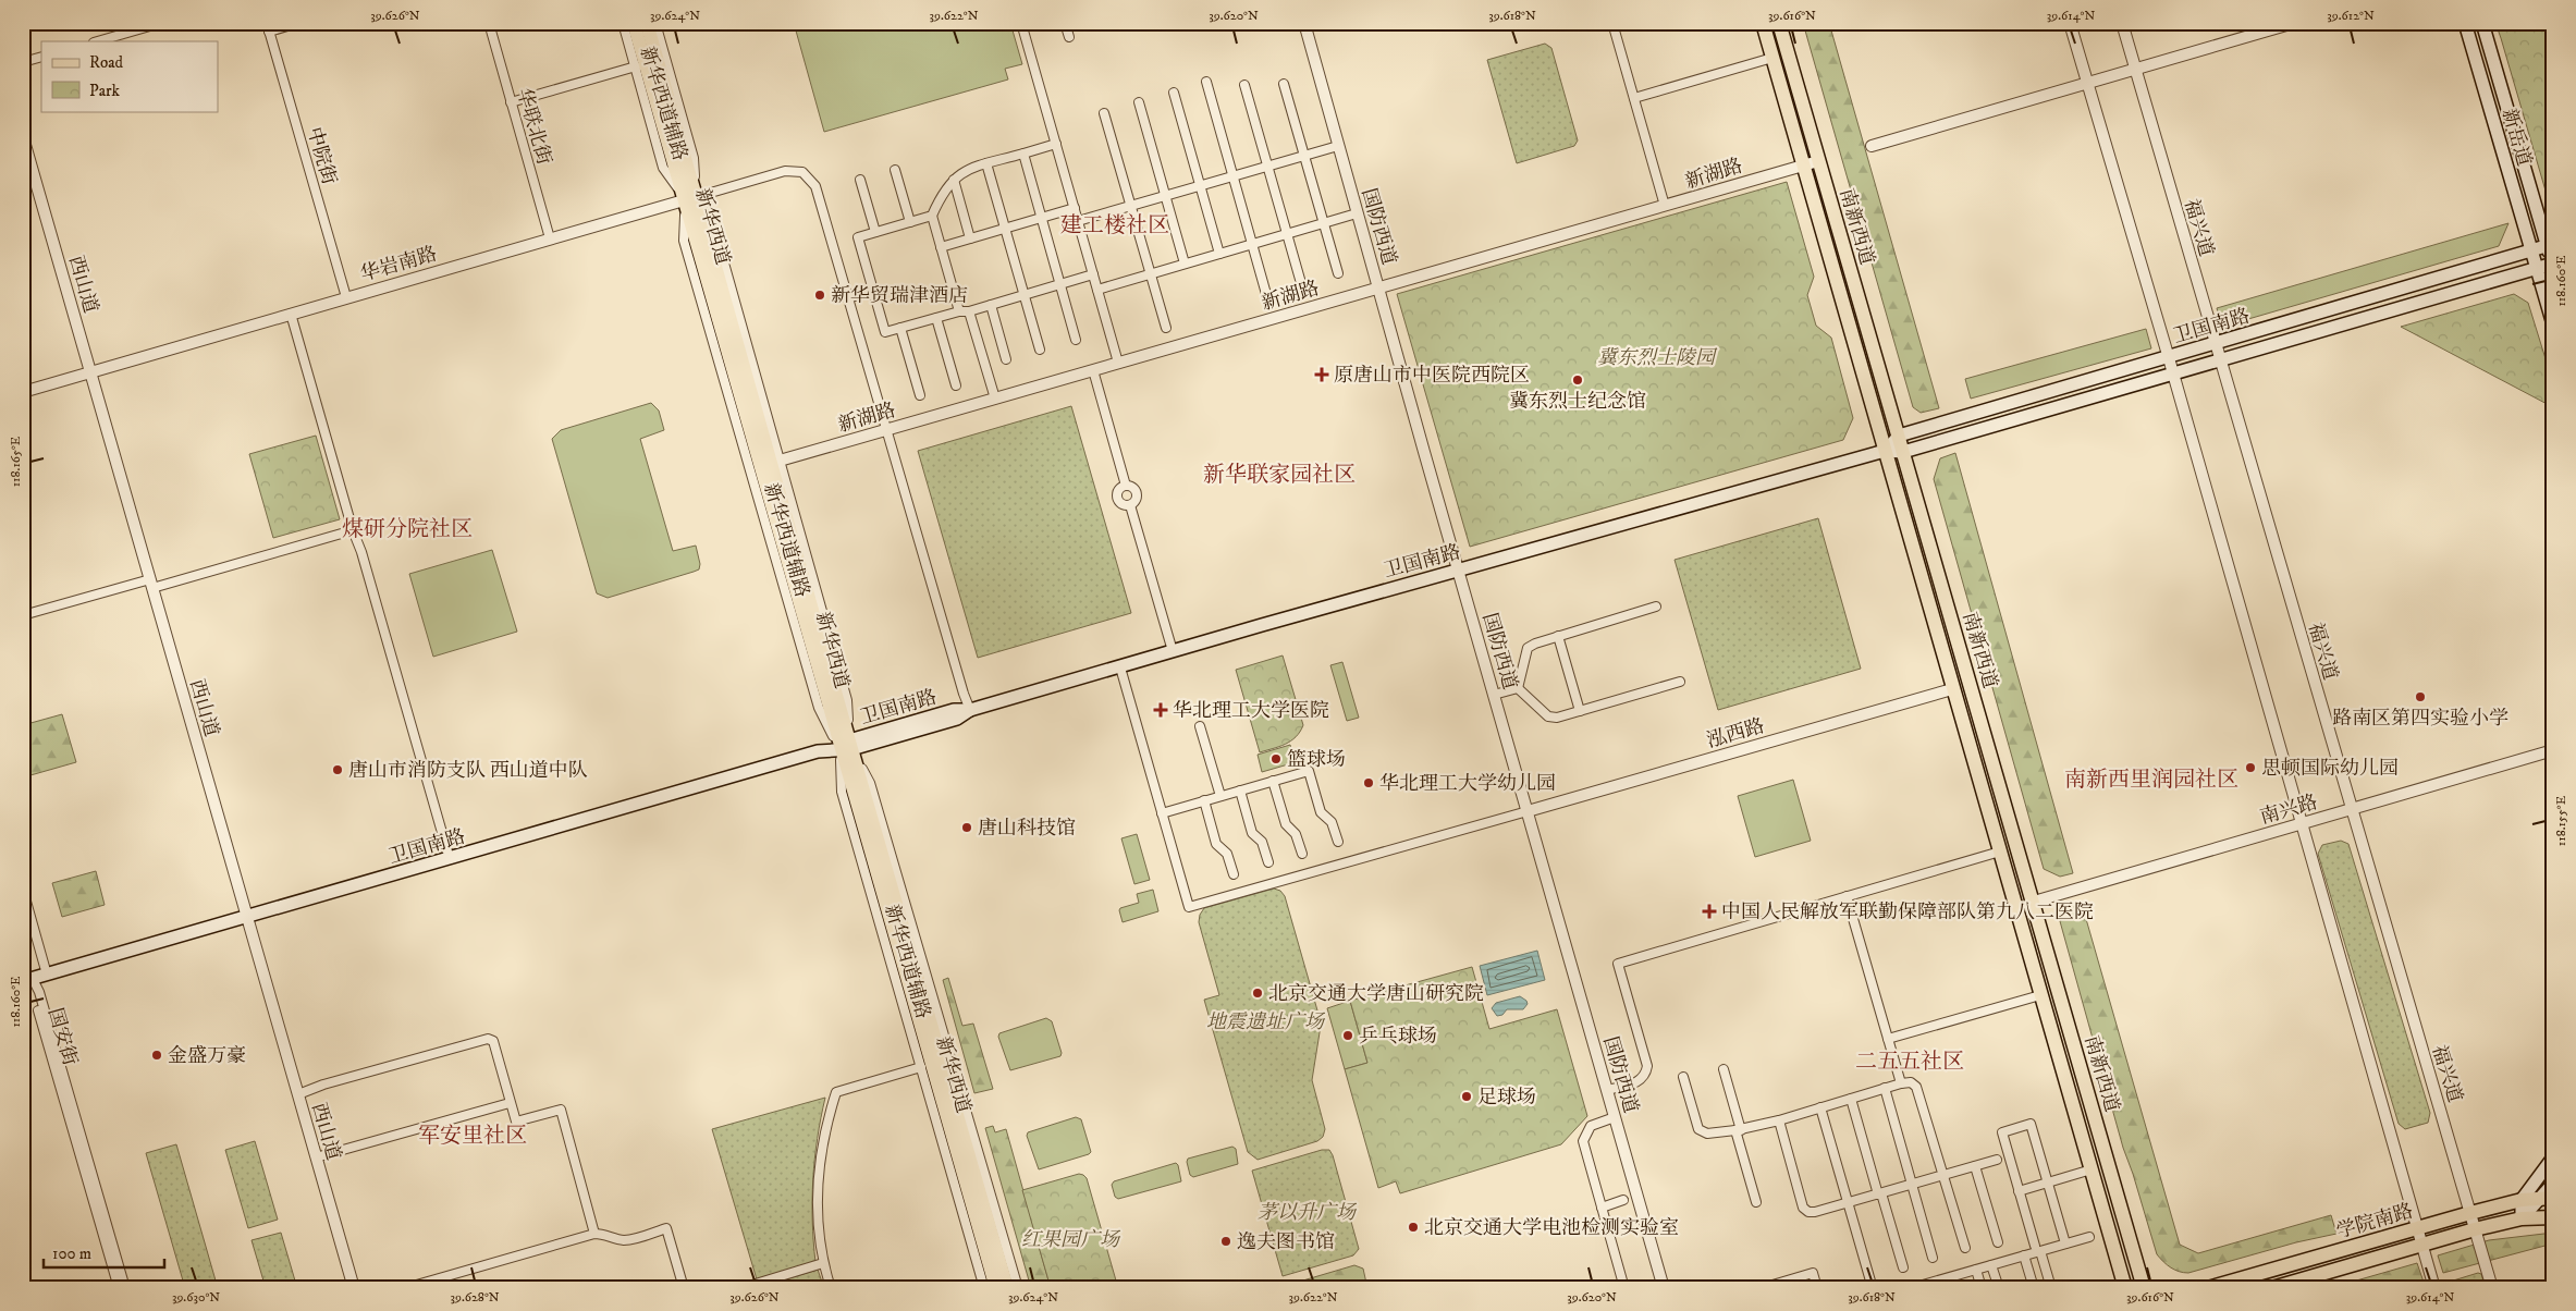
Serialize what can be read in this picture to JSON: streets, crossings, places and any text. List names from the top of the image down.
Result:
{
  "streets": {
    "main road": [
      "新岳道",
      "新华西道",
      "南新西道",
      "卫国南路",
      "学院南路"
    ],
    "street": [
      "新华西道辅路",
      "华联北街",
      "中院街",
      "新湖路",
      "国防西道",
      "福兴道",
      "华岩南路",
      "西山道",
      "泓西路",
      "南兴路",
      "国安街"
    ]
  },
  "crossings": [
    ["新华西道辅路", "新华西道"],
    ["新华西道辅路", "华岩南路"],
    ["新华西道辅路", "卫国南路"],
    ["华联北街", "华岩南路"],
    ["新岳道", "卫国南路"],
    ["中院街", "华岩南路"],
    ["新湖路", "新华西道"],
    ["新湖路", "国防西道"],
    ["新湖路", "南新西道"],
    ["新华西道", "华岩南路"],
    ["新华西道", "卫国南路"],
    ["国防西道", "卫国南路"],
    ["国防西道", "泓西路"],
    ["南新西道", "卫国南路"],
    ["南新西道", "泓西路"],
    ["南新西道", "南兴路"],
    ["福兴道", "卫国南路"],
    ["福兴道", "南兴路"],
    ["福兴道", "学院南路"],
    ["华岩南路", "西山道"],
    ["西山道", "卫国南路"],
    ["卫国南路", "国安街"]
  ],
  "districts": [
    "建工楼社区",
    "新华联家园社区",
    "煤研分院社区",
    "南新西里润园社区",
    "二五五社区",
    "军安里社区"
  ],
  "parks": [
    "冀东烈士陵园",
    "地震遗址广场",
    "茅以升广场",
    "红果园广场"
  ],
  "places": {
    "other": [
      "新华贸瑞津酒店",
      "冀东烈士纪念馆",
      "路南区第四实验小学",
      "篮球场",
      "思顿国际幼儿园",
      "唐山市消防支队 西山道中队",
      "华北理工大学幼儿园",
      "唐山科技馆",
      "北京交通大学唐山研究院",
      "乒乓球场",
      "金盛万豪",
      "足球场",
      "北京交通大学电池检测实验室",
      "逸夫图书馆"
    ],
    "health": ["原唐山市中医院西院区", "华北理工大学医院", "中国人民解放军联勤保障部队第九八二医院"]
  },
  "legend": ["Road", "Park"],
  "scale_bar": "100 m",
  "coordinates": [
    "39.626°N",
    "39.624°N",
    "39.622°N",
    "39.620°N",
    "39.618°N",
    "39.616°N",
    "39.614°N",
    "39.612°N",
    "118.160°E",
    "118.165°E",
    "118.155°E",
    "39.630°N",
    "39.628°N"
  ]
}
